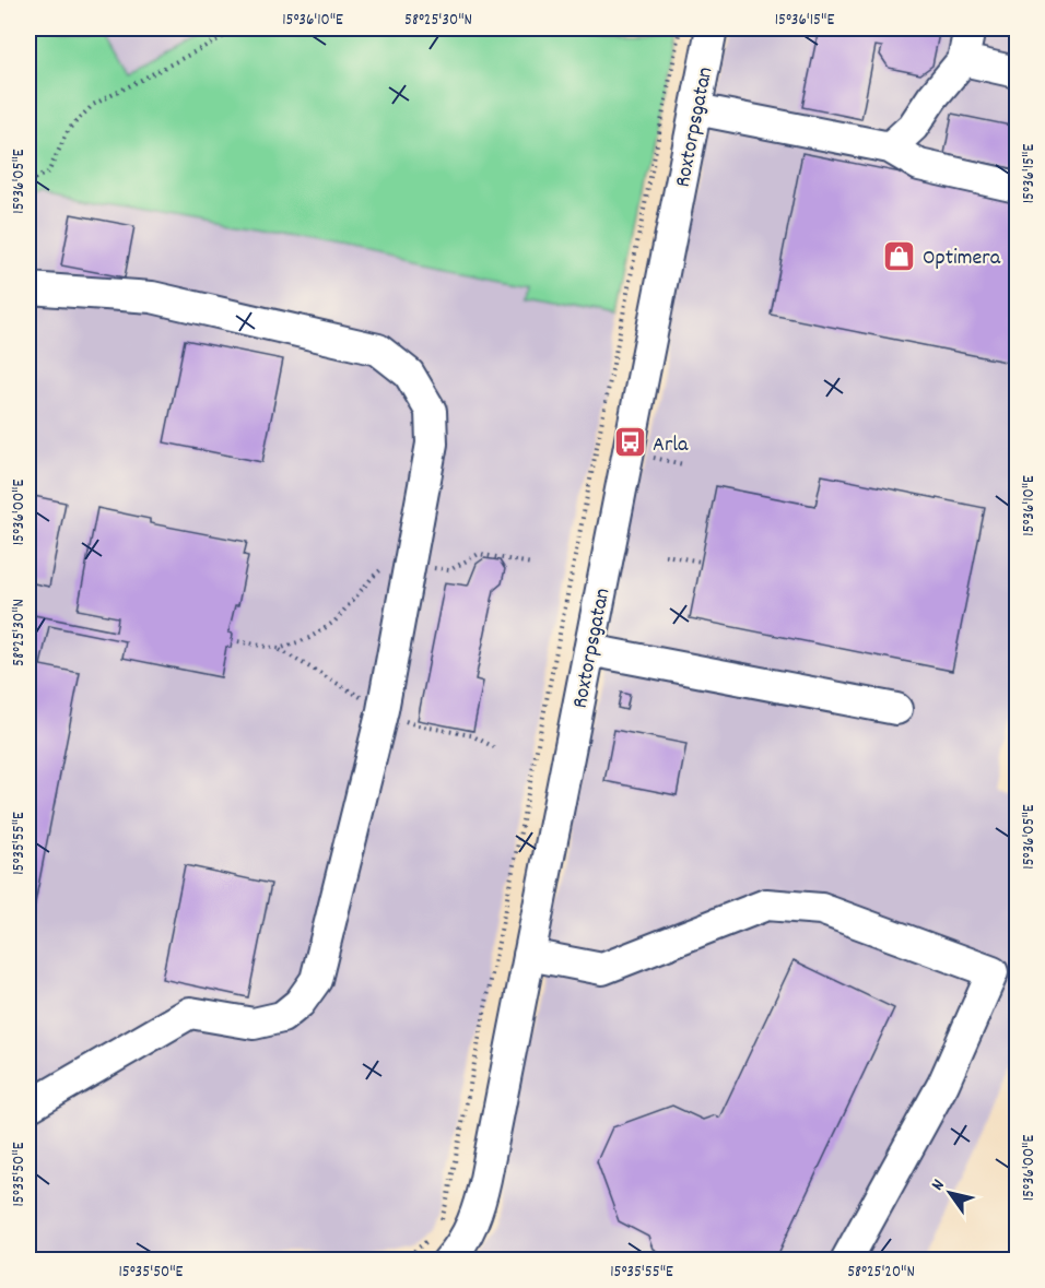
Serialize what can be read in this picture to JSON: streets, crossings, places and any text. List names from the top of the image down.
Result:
{
  "streets": {
    "street": ["Roxtorpsgatan"]
  },
  "places": {
    "shop": ["Optimera"],
    "bus stop": ["Arla"]
  },
  "north": "top left",
  "coordinates": [
    "15°36'10\"E",
    "58°25'30\"N",
    "15°36'15\"E",
    "15°36'05\"E",
    "15°36'00\"E",
    "15°35'55\"E",
    "15°35'50\"E",
    "58°25'20\"N"
  ]
}
